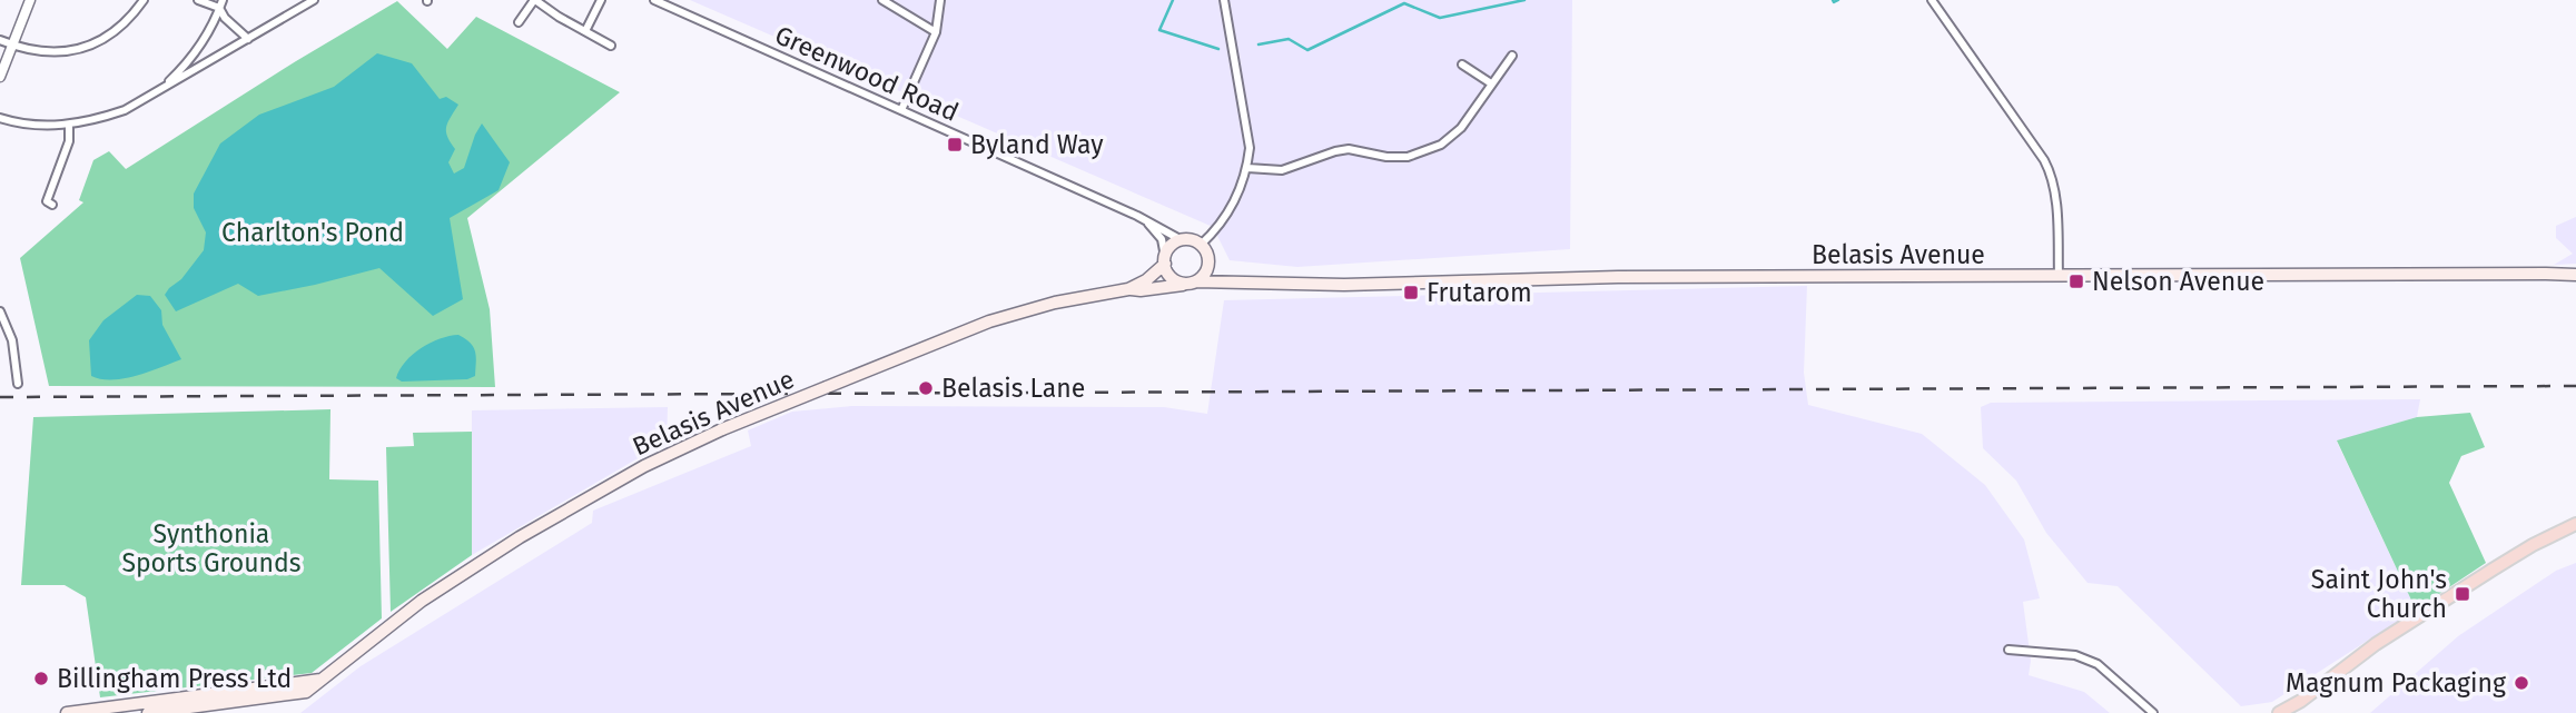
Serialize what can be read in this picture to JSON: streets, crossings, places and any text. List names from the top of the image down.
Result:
{
  "streets": {
    "main road": ["Belasis Avenue"],
    "street": ["Greenwood Road"]
  },
  "crossings": [
    ["Greenwood Road", "Belasis Avenue"]
  ],
  "parks": ["Charlton's Pond", "Synthonia Sports Grounds"],
  "places": {
    "transit": [
      "Byland Way",
      "Nelson Avenue",
      "Frutarom",
      "Saint John's Church"
    ],
    "other": ["Belasis Lane", "Billingham Press Ltd", "Magnum Packaging"]
  }
}
